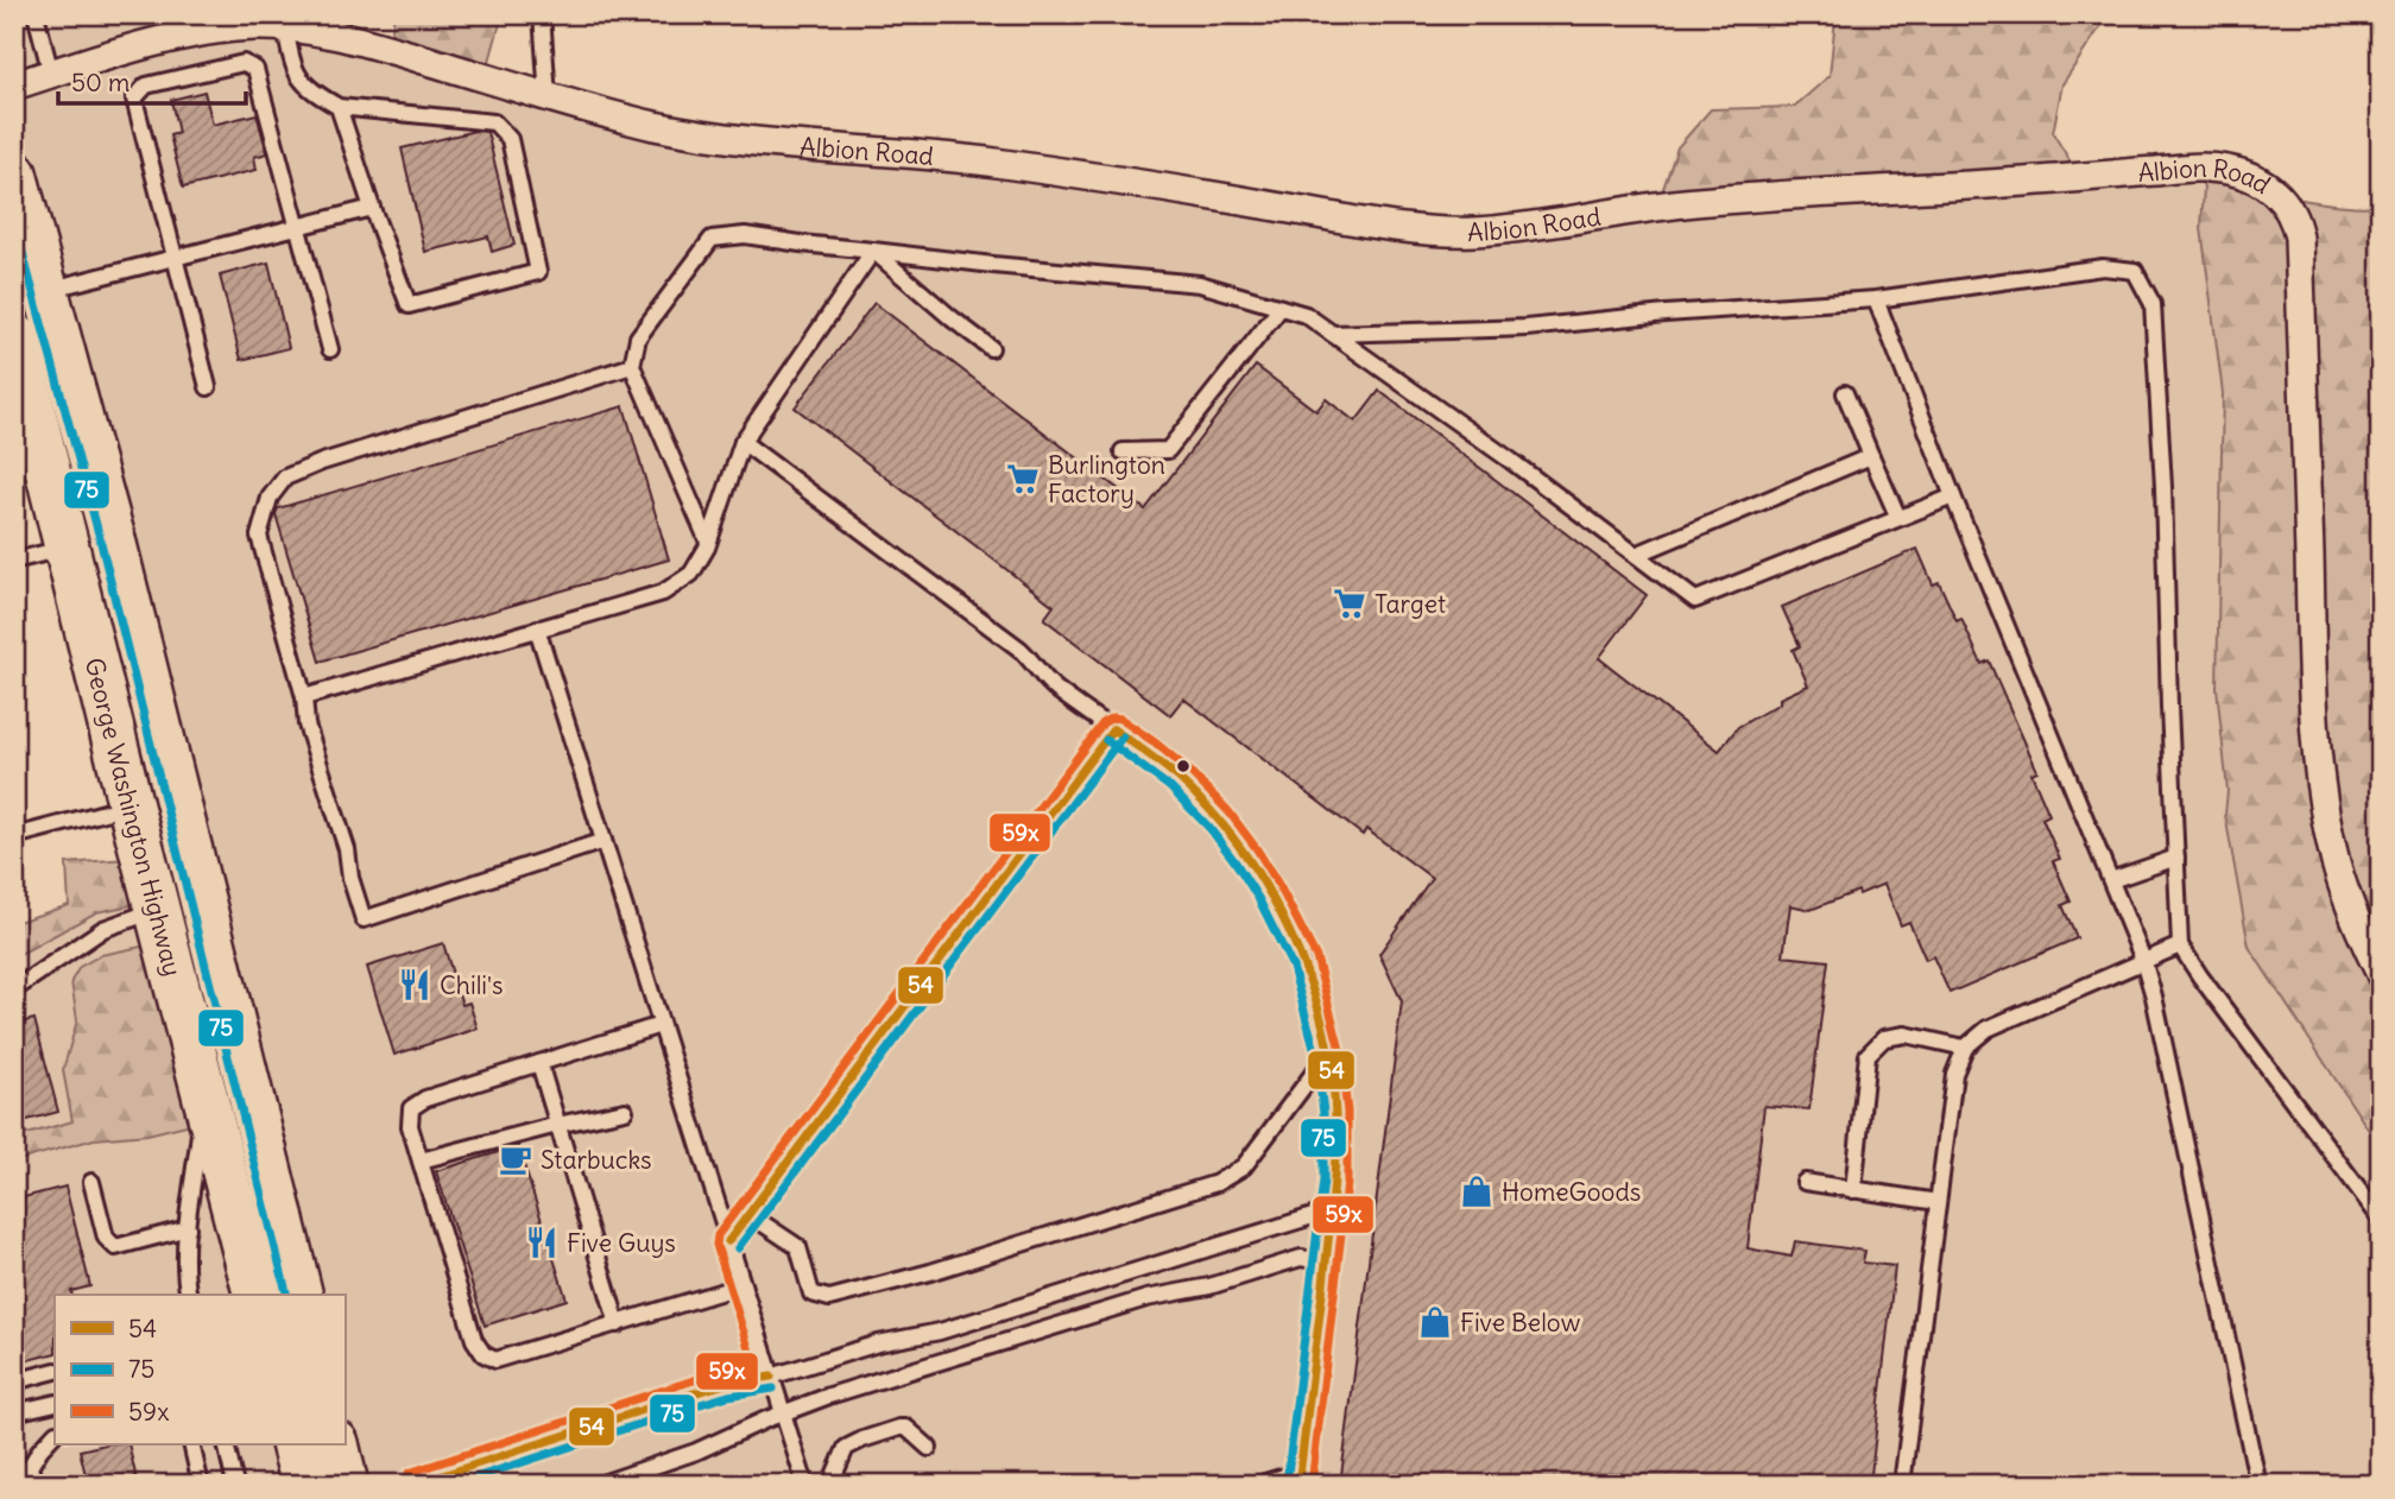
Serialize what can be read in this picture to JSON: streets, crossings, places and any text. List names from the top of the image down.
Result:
{
  "streets": {
    "main road": ["George Washington Highway"],
    "street": ["Albion Road"]
  },
  "places": {
    "supermarket": ["Burlington Factory", "Target"],
    "restaurant": ["Chili's", "Five Guys"],
    "cafe": ["Starbucks"],
    "shop": ["HomeGoods", "Five Below"]
  },
  "lines": ["transit line 75", "transit line 59x", "transit line 54"],
  "legend": ["54", "75", "59x"],
  "scale_bar": "50 m"
}
